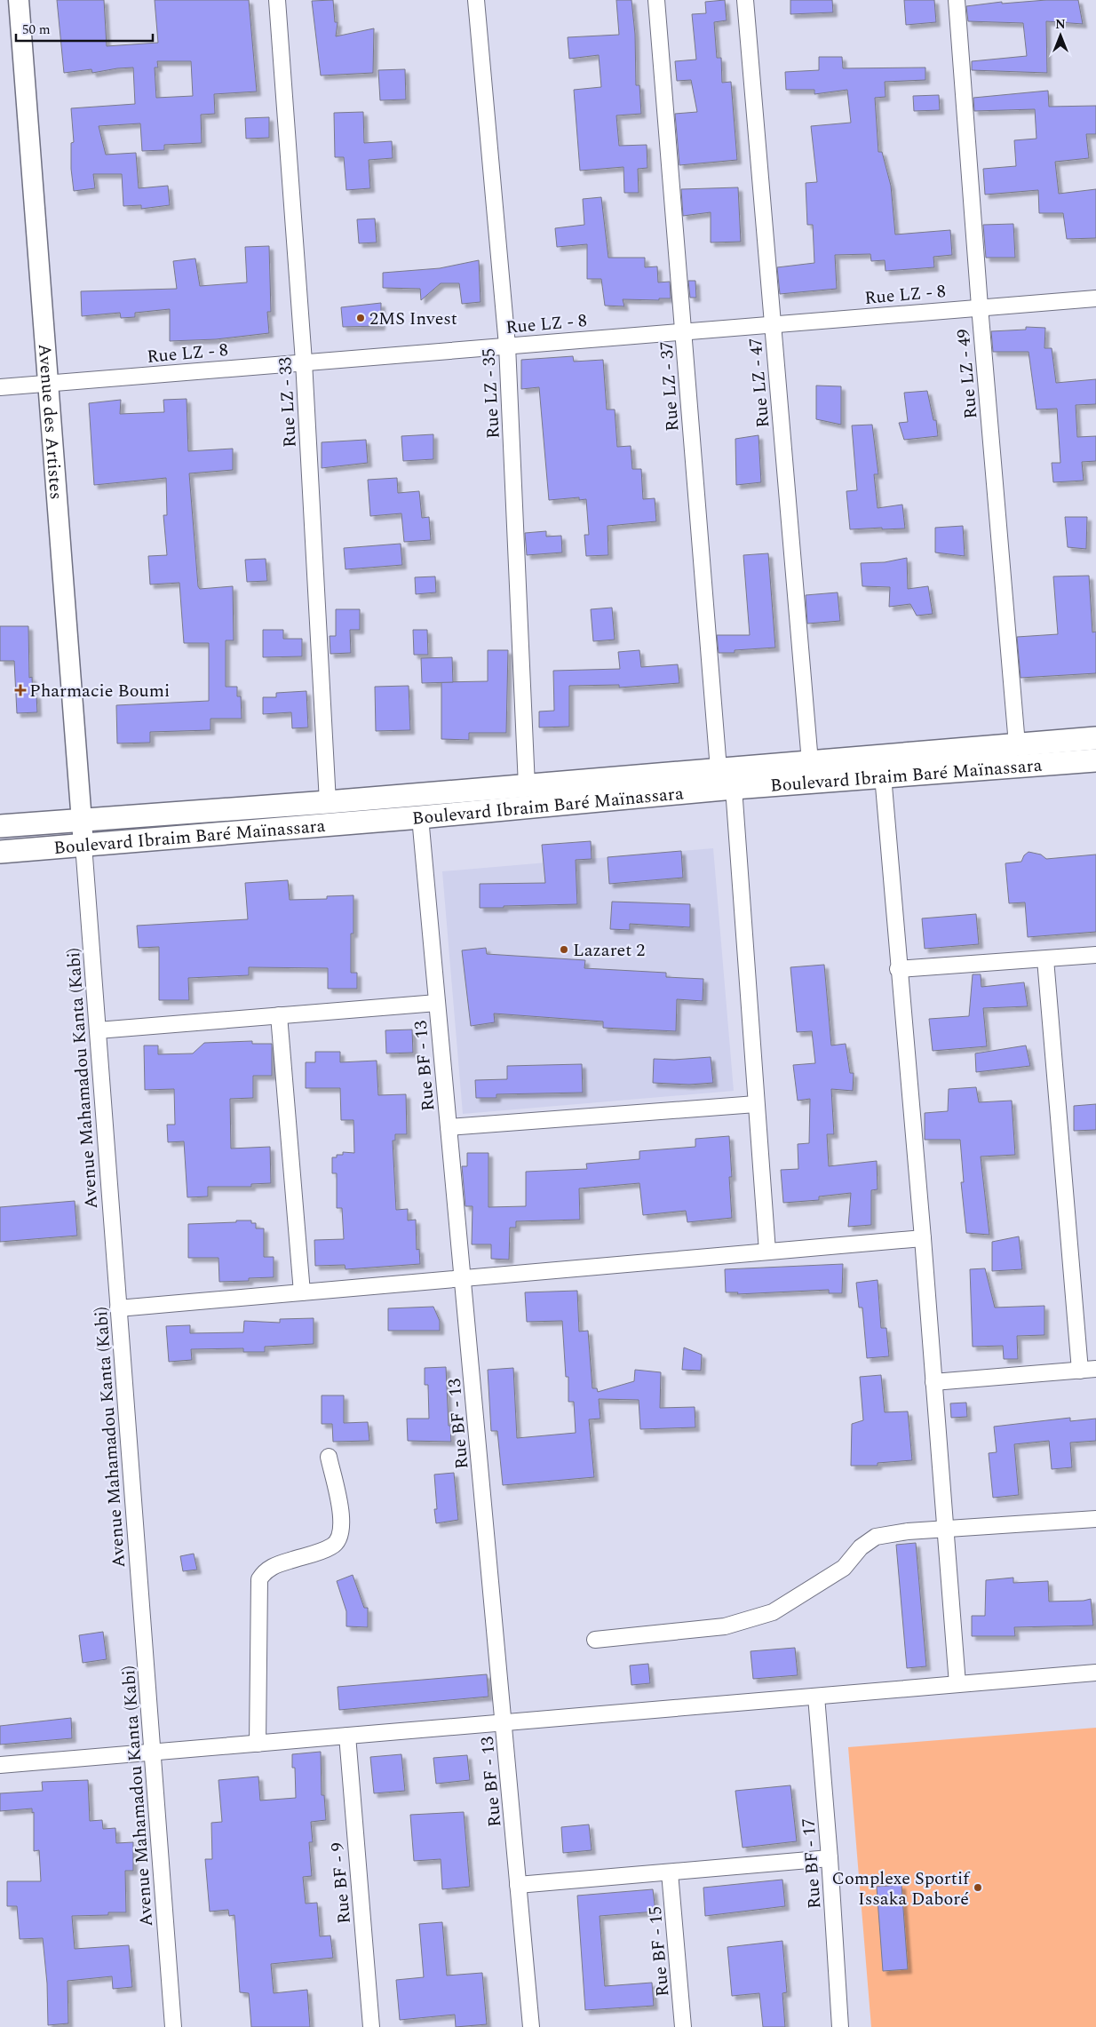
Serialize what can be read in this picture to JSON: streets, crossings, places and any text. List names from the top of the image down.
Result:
{
  "streets": {
    "main road": ["Boulevard Ibraim Baré Maïnassara"],
    "street": [
      "Rue LZ - 8",
      "Rue LZ - 49",
      "Rue LZ - 47",
      "Rue LZ - 37",
      "Rue LZ - 35",
      "Rue LZ - 33",
      "Avenue des Artistes",
      "Rue BF - 13",
      "Avenue Mahamadou Kanta (Kabi)",
      "Rue BF - 17",
      "Rue BF - 9",
      "Rue BF - 15"
    ]
  },
  "crossings": [
    ["Rue LZ - 8", "Rue LZ - 49"],
    ["Rue LZ - 8", "Rue LZ - 47"],
    ["Rue LZ - 8", "Rue LZ - 37"],
    ["Rue LZ - 8", "Rue LZ - 35"],
    ["Rue LZ - 8", "Rue LZ - 33"],
    ["Rue LZ - 8", "Avenue des Artistes"],
    ["Rue LZ - 49", "Boulevard Ibraim Baré Maïnassara"],
    ["Rue LZ - 47", "Boulevard Ibraim Baré Maïnassara"],
    ["Rue LZ - 37", "Boulevard Ibraim Baré Maïnassara"],
    ["Rue LZ - 35", "Boulevard Ibraim Baré Maïnassara"],
    ["Rue LZ - 33", "Boulevard Ibraim Baré Maïnassara"],
    ["Avenue des Artistes", "Boulevard Ibraim Baré Maïnassara"],
    ["Avenue des Artistes", "Avenue Mahamadou Kanta (Kabi)"],
    ["Boulevard Ibraim Baré Maïnassara", "Rue BF - 13"],
    ["Boulevard Ibraim Baré Maïnassara", "Avenue Mahamadou Kanta (Kabi)"]
  ],
  "places": {
    "other": ["2MS Invest", "Lazaret 2", "Complexe Sportif Issaka Daboré"],
    "health": ["Pharmacie Boumi"]
  },
  "scale_bar": "50 m",
  "north": "top"
}
